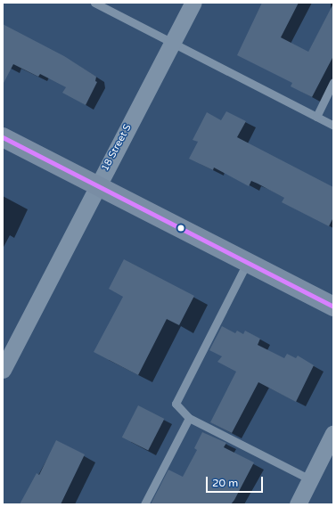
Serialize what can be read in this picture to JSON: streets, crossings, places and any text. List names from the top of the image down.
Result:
{
  "streets": {
    "street": ["18 Street S"]
  },
  "scale_bar": "20 m"
}
